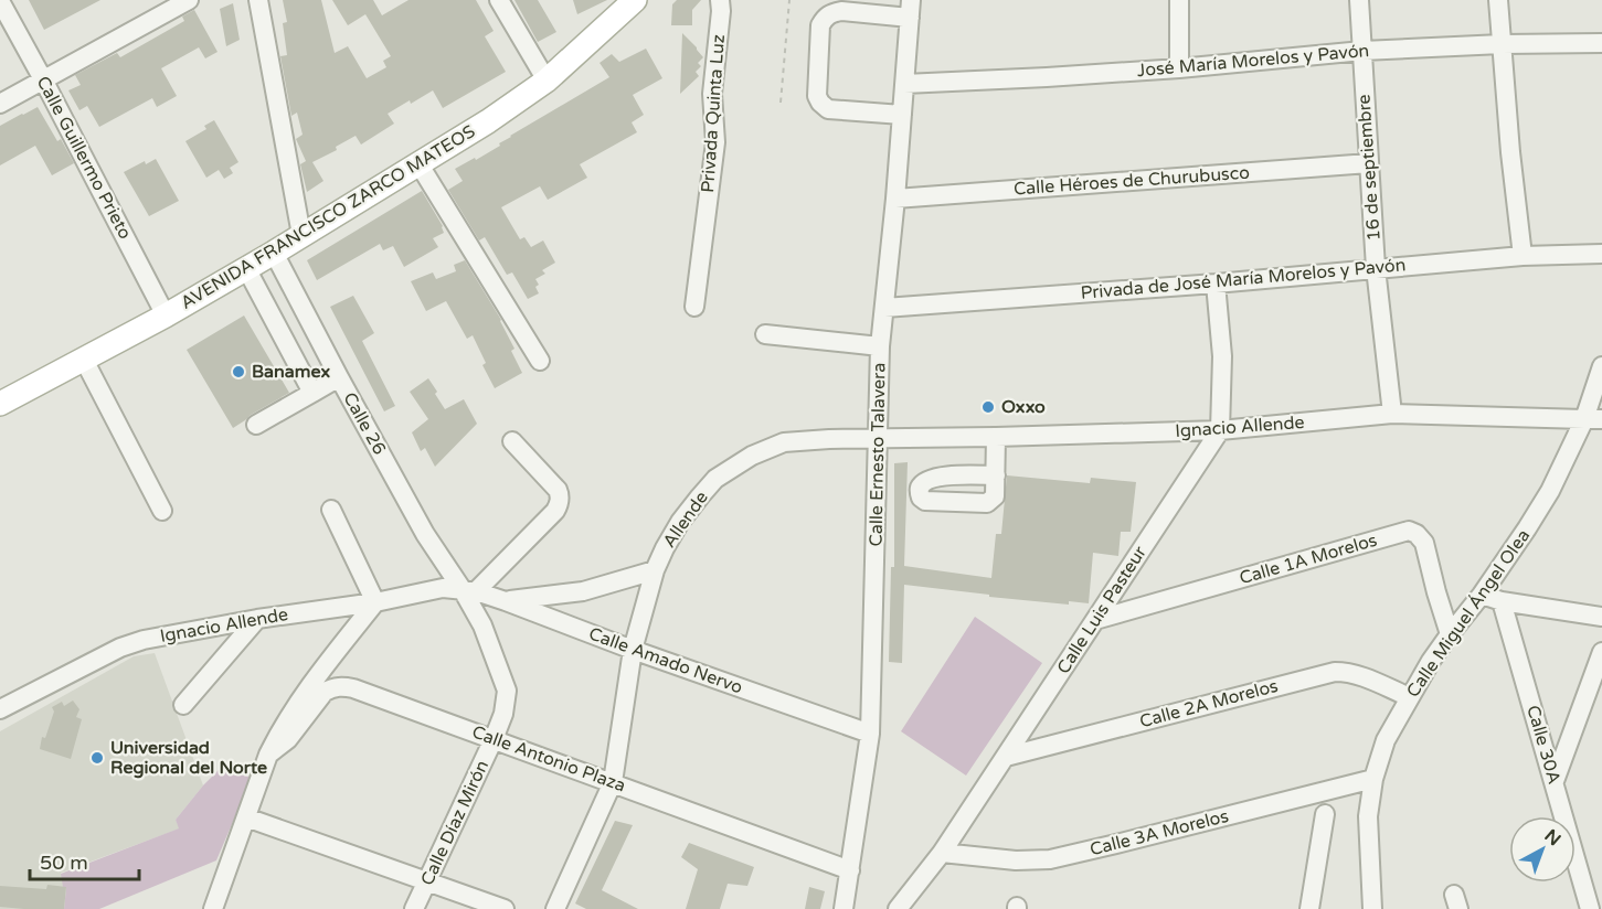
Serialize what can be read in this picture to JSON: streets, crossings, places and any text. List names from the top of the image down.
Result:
{
  "streets": {
    "main road": ["AVENIDA FRANCISCO ZARCO MATEOS"],
    "street": [
      "José María Morelos y Pavón",
      "Privada Quinta Luz",
      "Calle Guillermo Prieto",
      "16 de septiembre",
      "Calle Héroes de Churubusco",
      "Privada de José María Morelos y Pavón",
      "Calle 26",
      "Ignacio Allende",
      "Calle Ernesto Talavera",
      "Allende",
      "Calle 1A Morelos",
      "Calle Luis Pasteur",
      "Calle Miguel Ángel Olea",
      "Calle Amado Nervo",
      "Calle 2A Morelos",
      "Calle 30A",
      "Calle Antonio Plaza",
      "Calle Díaz Mirón",
      "Calle 3A Morelos"
    ]
  },
  "crossings": [
    ["José María Morelos y Pavón", "16 de septiembre"],
    ["José María Morelos y Pavón", "Calle Ernesto Talavera"],
    ["Calle Guillermo Prieto", "AVENIDA FRANCISCO ZARCO MATEOS"],
    ["16 de septiembre", "Calle Héroes de Churubusco"],
    ["16 de septiembre", "Privada de José María Morelos y Pavón"],
    ["16 de septiembre", "Ignacio Allende"],
    ["Calle Héroes de Churubusco", "Calle Ernesto Talavera"],
    ["AVENIDA FRANCISCO ZARCO MATEOS", "Calle 26"],
    ["Privada de José María Morelos y Pavón", "Calle Ernesto Talavera"],
    ["Calle 26", "Ignacio Allende"],
    ["Calle 26", "Calle Amado Nervo"],
    ["Calle 26", "Calle Díaz Mirón"],
    ["Ignacio Allende", "Calle Ernesto Talavera"],
    ["Ignacio Allende", "Allende"],
    ["Ignacio Allende", "Calle Luis Pasteur"],
    ["Ignacio Allende", "Calle Miguel Ángel Olea"],
    ["Ignacio Allende", "Calle Amado Nervo"],
    ["Ignacio Allende", "Calle Díaz Mirón"],
    ["Calle Ernesto Talavera", "Allende"],
    ["Calle Ernesto Talavera", "Calle Amado Nervo"],
    ["Calle Ernesto Talavera", "Calle Antonio Plaza"],
    ["Allende", "Calle Amado Nervo"],
    ["Allende", "Calle Antonio Plaza"],
    ["Calle 1A Morelos", "Calle Luis Pasteur"],
    ["Calle 1A Morelos", "Calle Miguel Ángel Olea"],
    ["Calle Luis Pasteur", "Calle 2A Morelos"],
    ["Calle Luis Pasteur", "Calle 3A Morelos"],
    ["Calle Miguel Ángel Olea", "Calle 2A Morelos"],
    ["Calle Miguel Ángel Olea", "Calle 3A Morelos"],
    ["Calle Amado Nervo", "Calle Díaz Mirón"],
    ["Calle Antonio Plaza", "Calle Díaz Mirón"]
  ],
  "places": ["Banamex", "Oxxo", "Universidad Regional del Norte"],
  "scale_bar": "50 m",
  "north": "top right"
}
